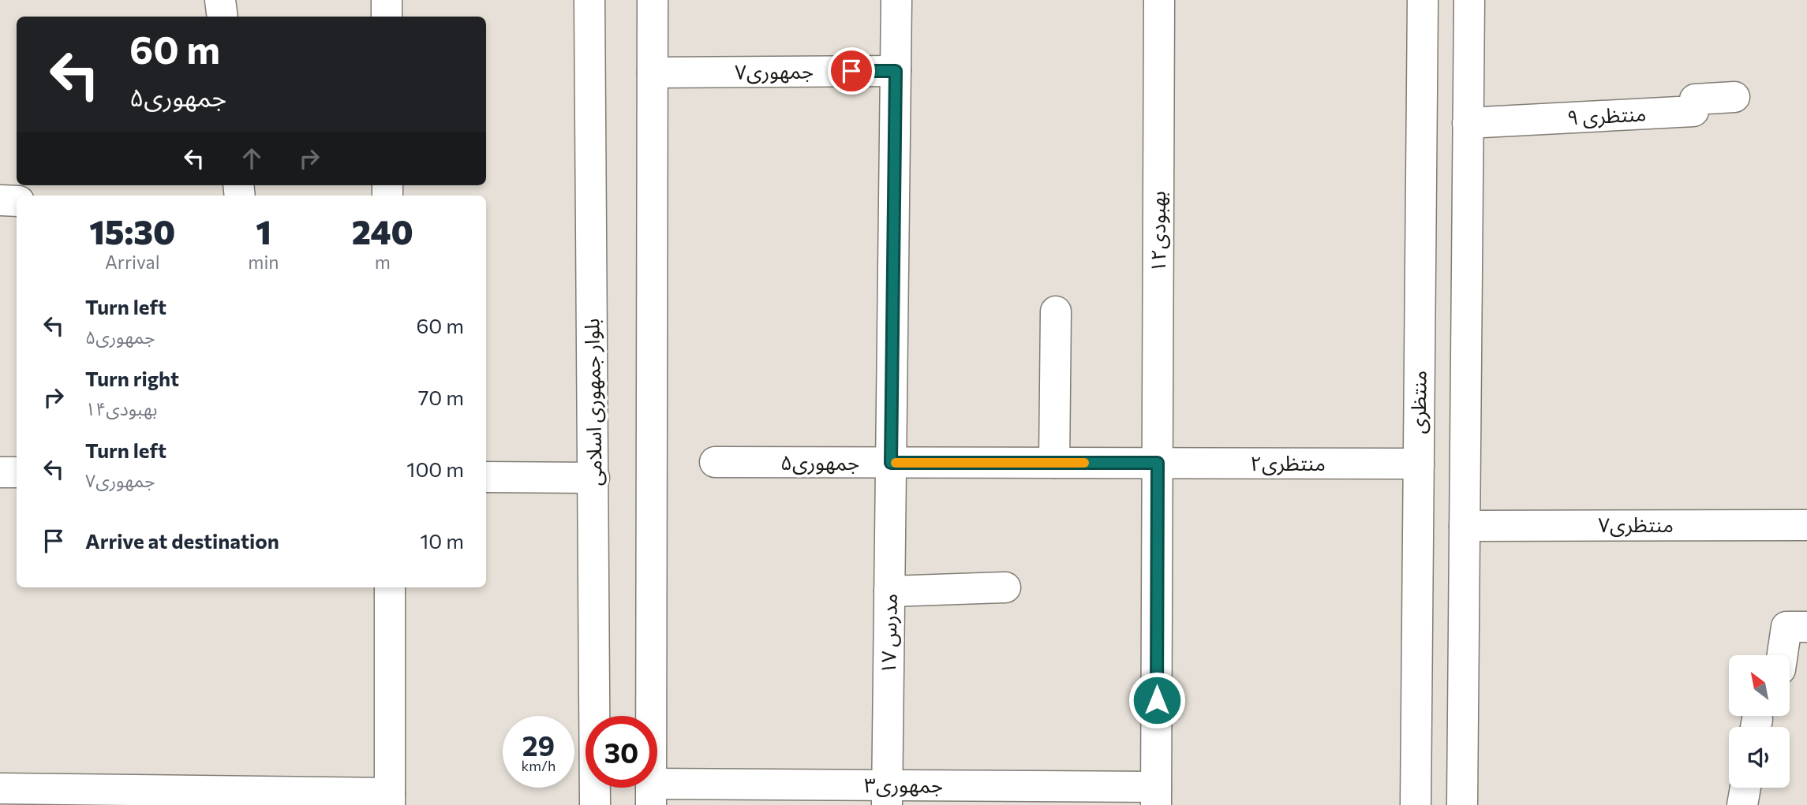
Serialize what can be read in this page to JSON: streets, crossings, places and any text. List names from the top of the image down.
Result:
{
  "streets": {
    "street": [
      "جمهوری۷",
      "منتظری ۹",
      "بهبودی۱۲",
      "بلوار جمهوری اسلامی",
      "منتظری",
      "جمهوری۵",
      "منتظری۲",
      "منتظری۷",
      "مدرس ۱۷",
      "جمهوری۳"
    ]
  },
  "crossings": [
    ["جمهوری۷", "مدرس ۱۷"],
    ["بهبودی۱۲", "جمهوری۵"],
    ["بهبودی۱۲", "منتظری۲"],
    ["بهبودی۱۲", "جمهوری۳"],
    ["منتظری", "منتظری۲"],
    ["جمهوری۵", "منتظری۲"],
    ["جمهوری۵", "مدرس ۱۷"],
    ["مدرس ۱۷", "جمهوری۳"]
  ],
  "north": "top left",
  "page": {
    "turn": ["60 m", "جمهوری۵"],
    "eta": [
      "15:30",
      "Arrival",
      "1",
      "min",
      "240",
      "m"
    ],
    "list": [
      {
        "name": "Turn left",
        "note": "جمهوری۵",
        "value": "60 m"
      },
      {
        "name": "Turn right",
        "note": "بهبودی۱۴",
        "value": "70 m"
      },
      {
        "name": "Turn left",
        "note": "جمهوری۷",
        "value": "100 m"
      },
      {
        "name": "Arrive at destination",
        "value": "10 m"
      }
    ],
    "speed": "29 km/h",
    "limit": "30"
  }
}
